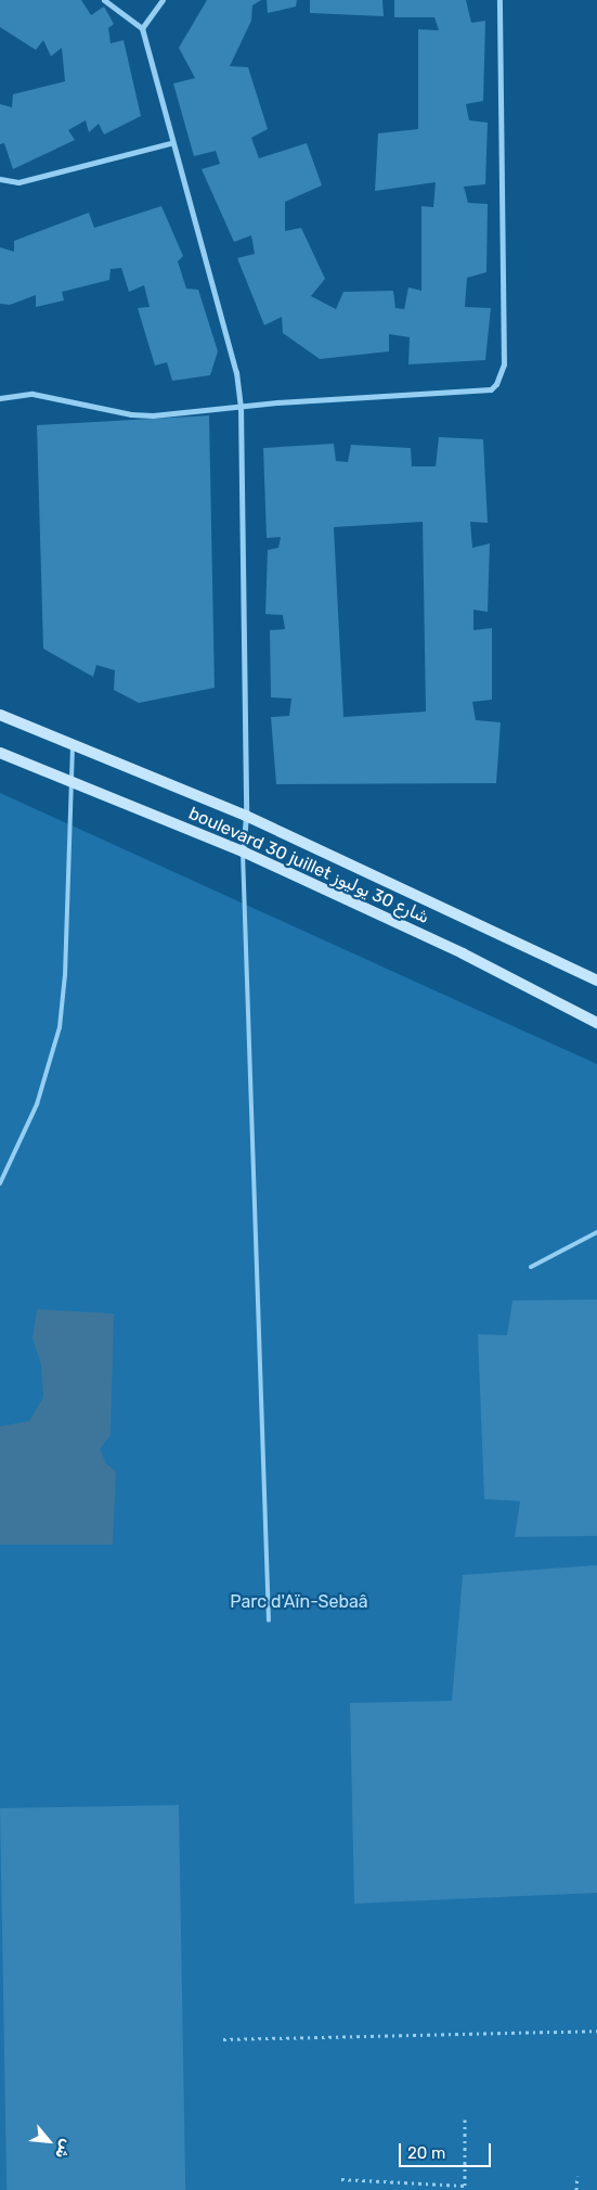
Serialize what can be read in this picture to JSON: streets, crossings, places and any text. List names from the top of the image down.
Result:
{
  "streets": {
    "street": ["boulevard 30 juillet شارع 30 يوليوز"]
  },
  "parks": ["Parc d'Aïn-Sebaâ"],
  "scale_bar": "20 m",
  "north": "bottom right"
}
